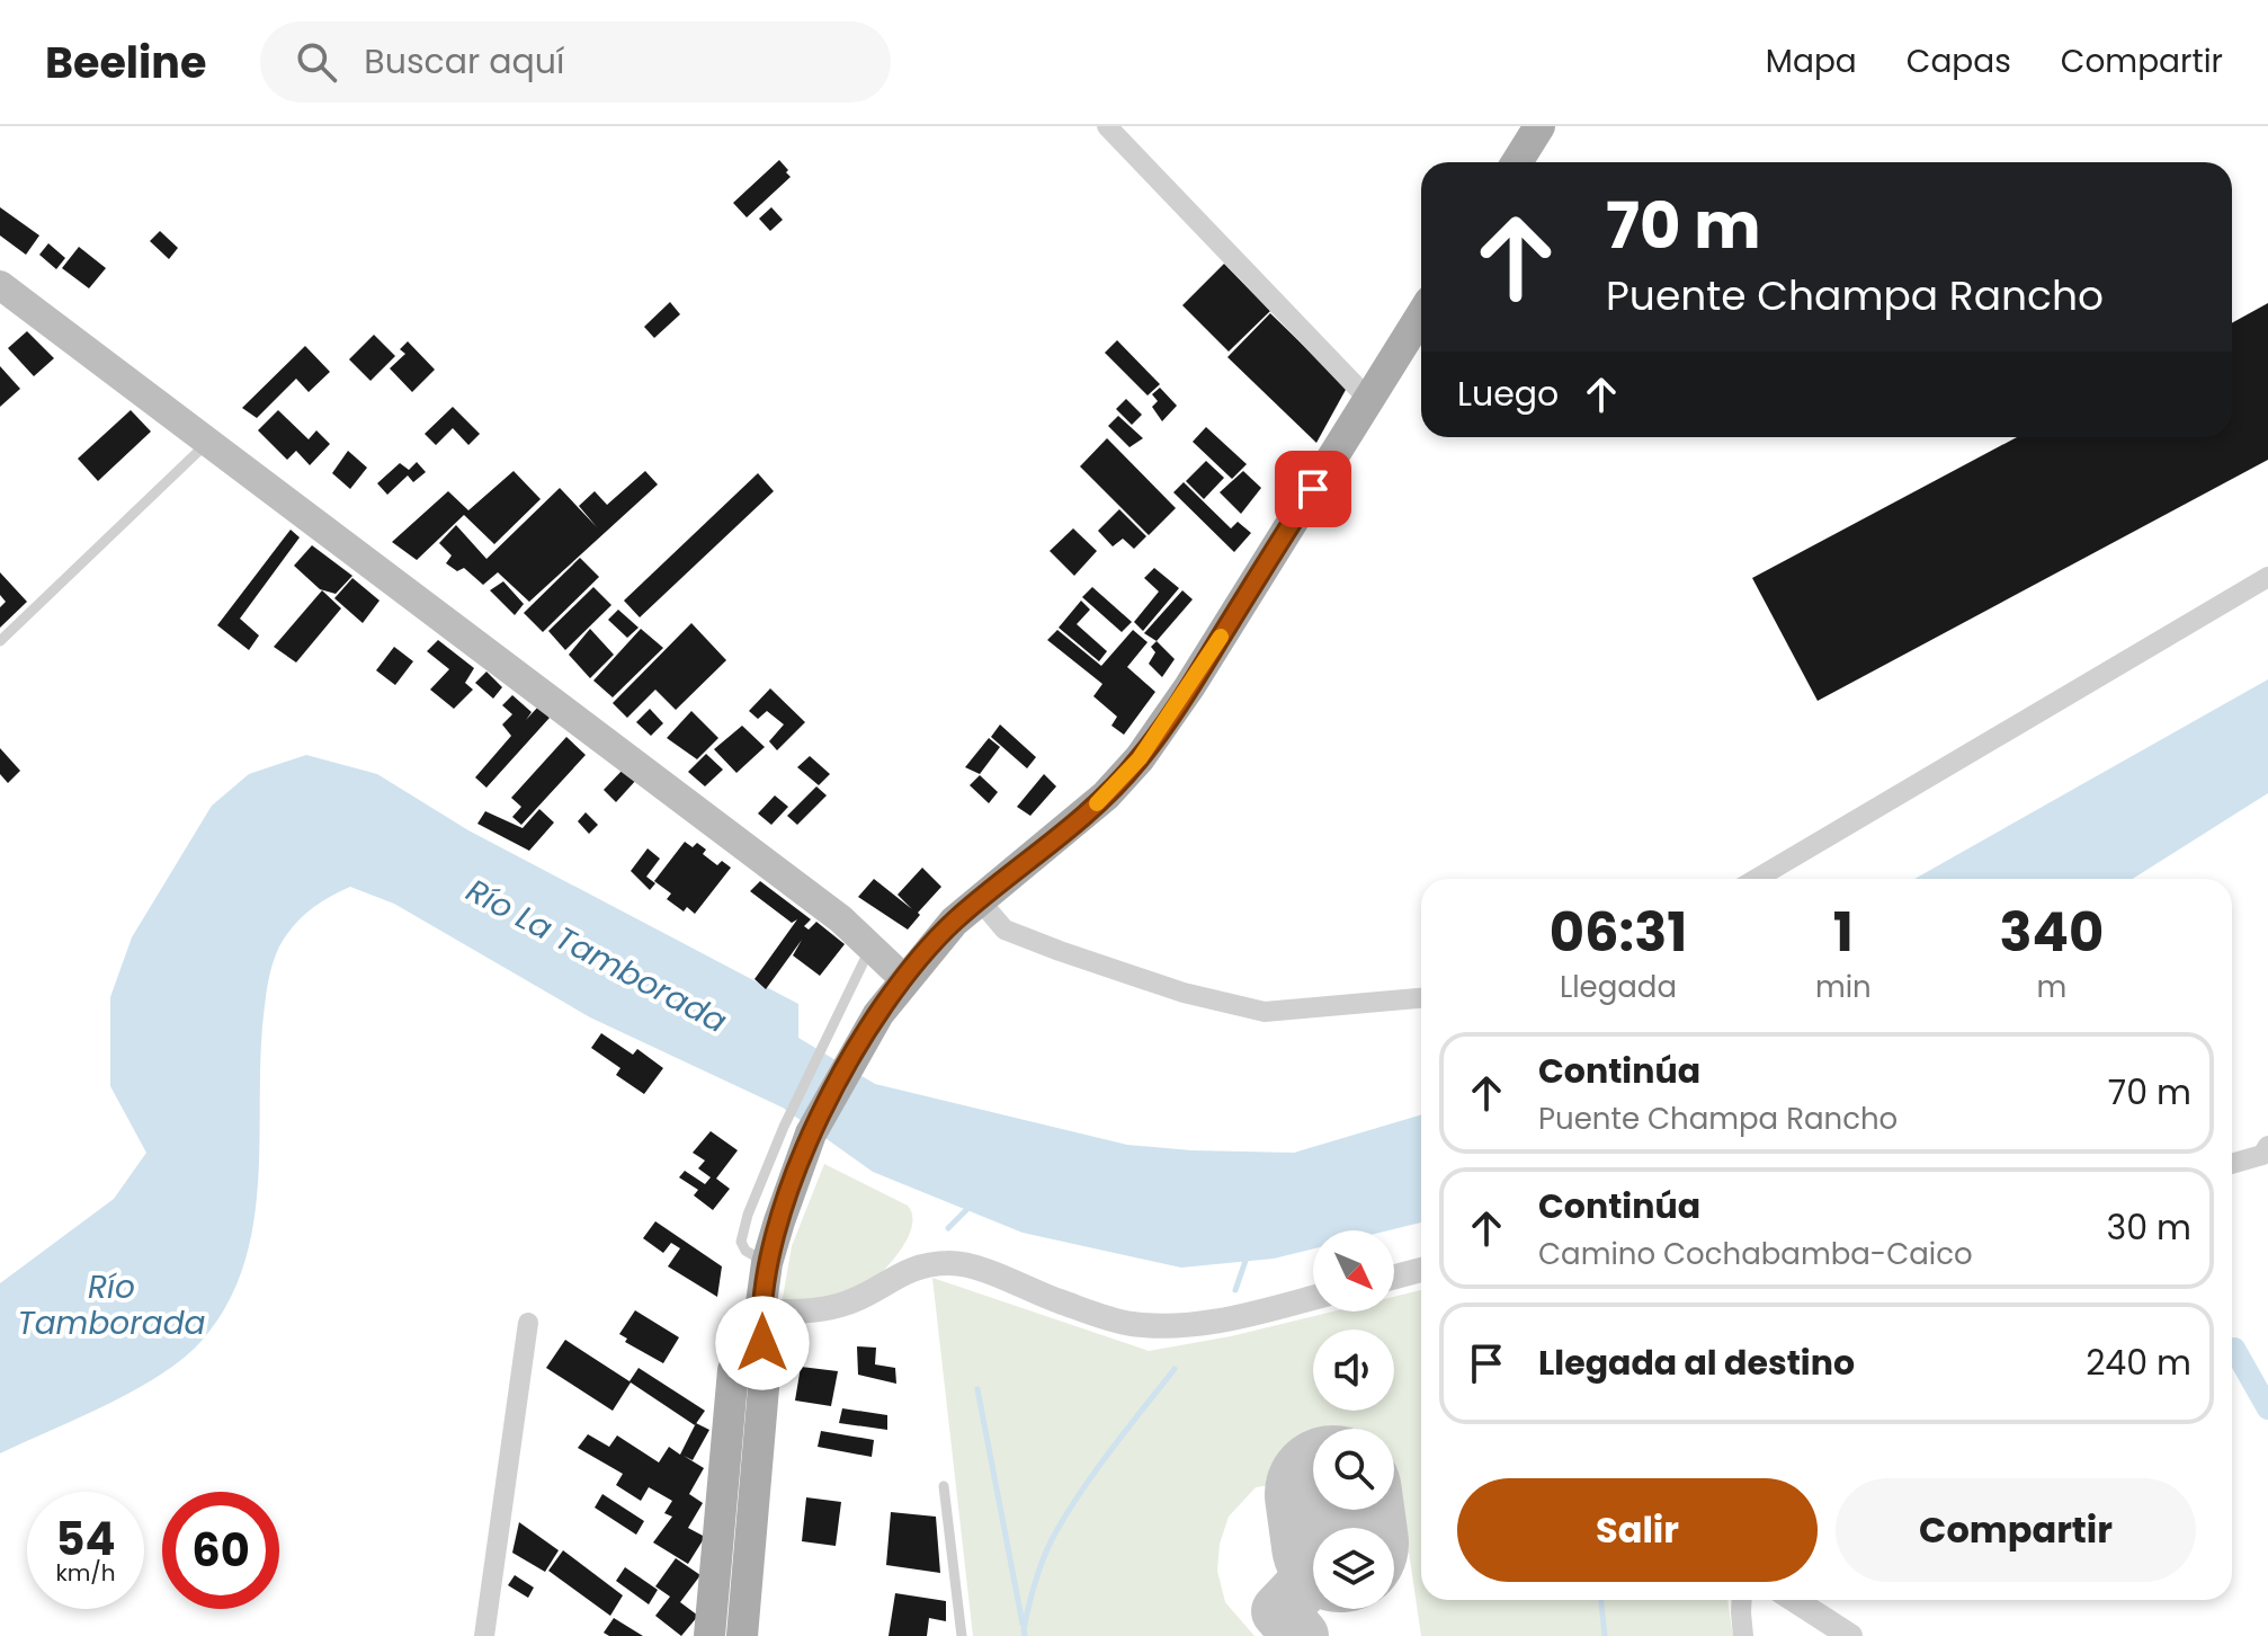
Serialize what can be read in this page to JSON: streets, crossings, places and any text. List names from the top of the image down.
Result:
{
  "water": ["Río La Tamborada", "Río Tamborada"],
  "north": "bottom right",
  "page": {
    "header": "Beeline",
    "search": "Buscar aquí",
    "nav": ["Mapa", "Capas", "Compartir"],
    "turn": ["70 m", "Puente Champa Rancho"],
    "then": "Luego",
    "eta": [
      "06:31",
      "Llegada",
      "1",
      "min",
      "340",
      "m"
    ],
    "list": [
      {
        "name": "Continúa",
        "note": "Puente Champa Rancho",
        "value": "70 m"
      },
      {
        "name": "Continúa",
        "note": "Camino Cochabamba-Caico",
        "value": "30 m"
      },
      {
        "name": "Llegada al destino",
        "value": "240 m"
      }
    ],
    "buttons": ["Salir", "Compartir"],
    "speed": "54 km/h",
    "limit": "60"
  }
}
